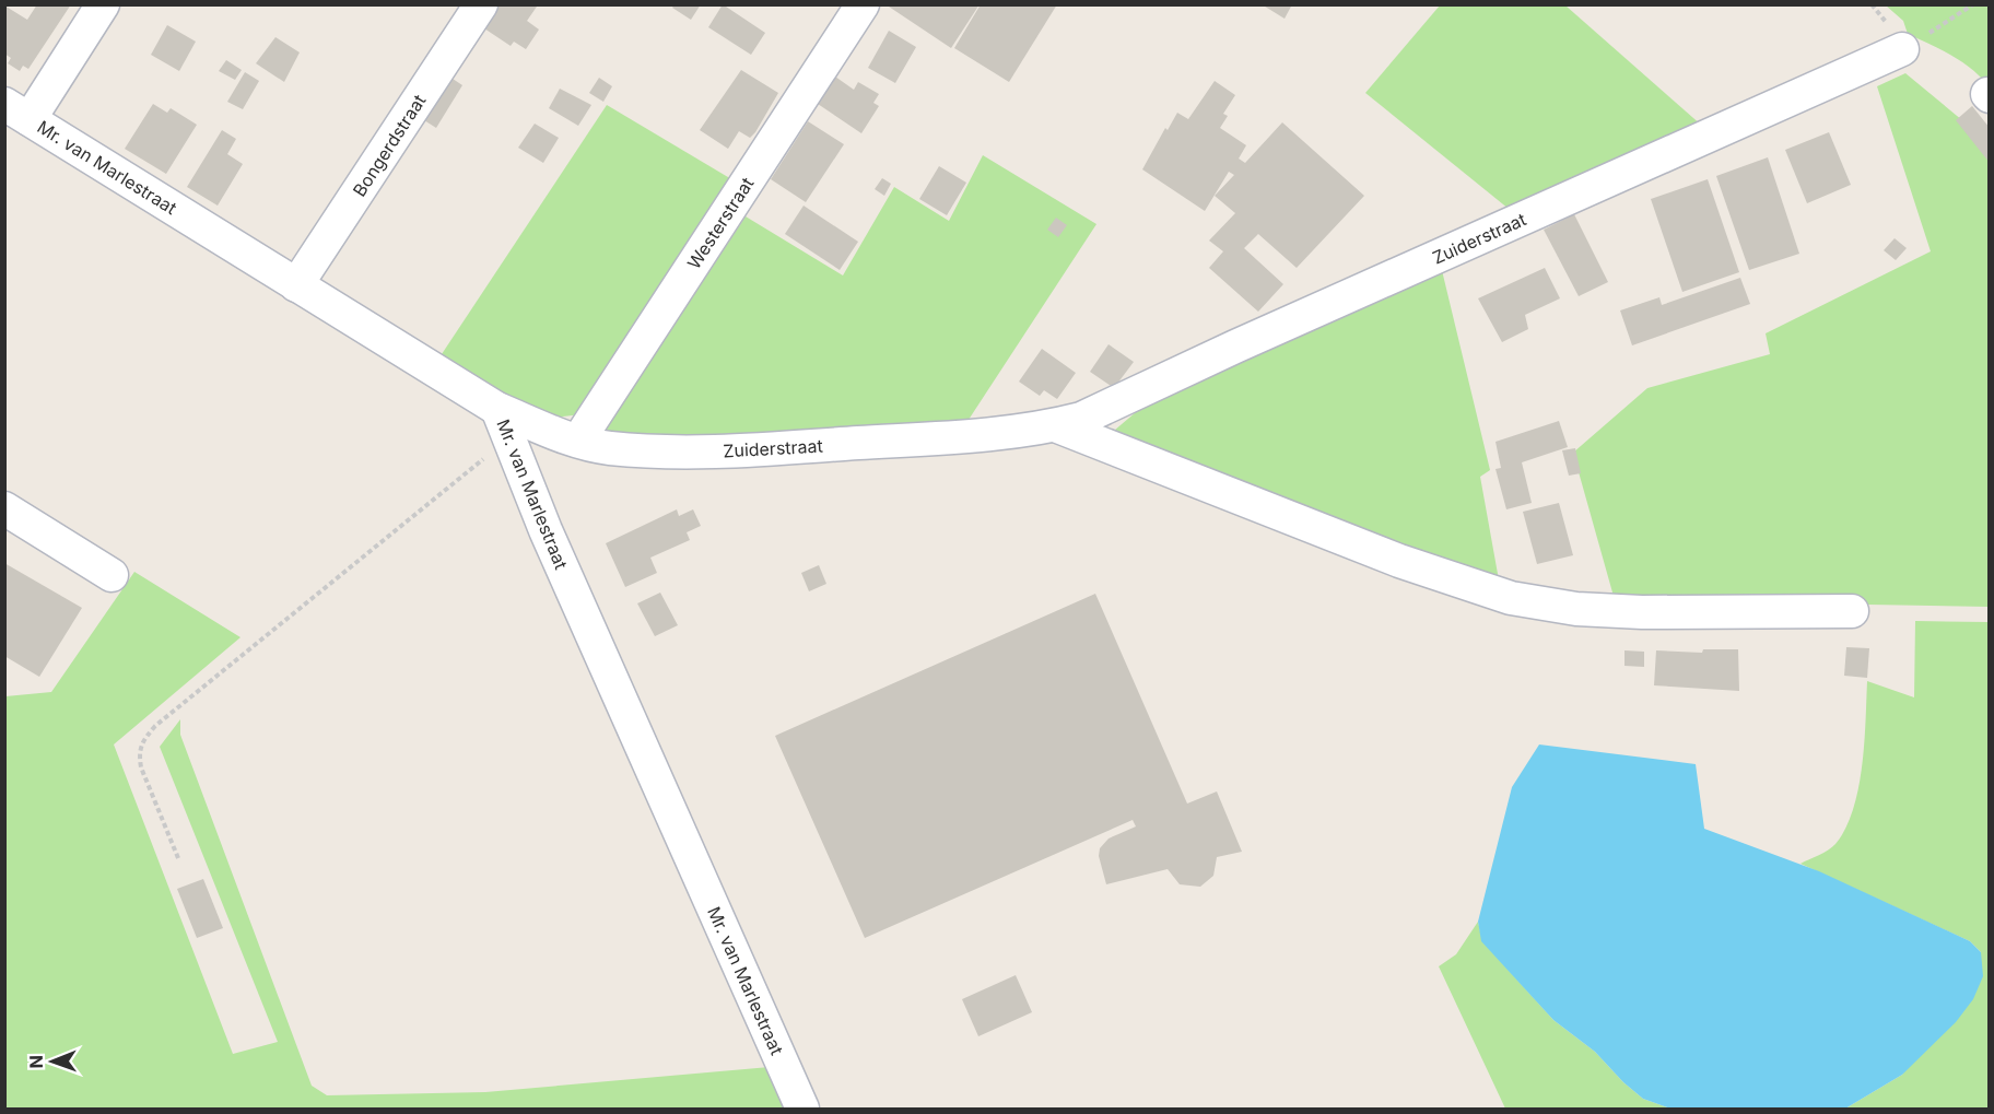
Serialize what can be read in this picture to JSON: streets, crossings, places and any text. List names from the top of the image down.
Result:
{
  "streets": {
    "street": [
      "Bongerdstraat",
      "Mr. van Marlestraat",
      "Westerstraat",
      "Zuiderstraat"
    ]
  },
  "crossings": [
    ["Bongerdstraat", "Mr. van Marlestraat"],
    ["Mr. van Marlestraat", "Zuiderstraat"],
    ["Westerstraat", "Zuiderstraat"]
  ],
  "north": "left"
}
